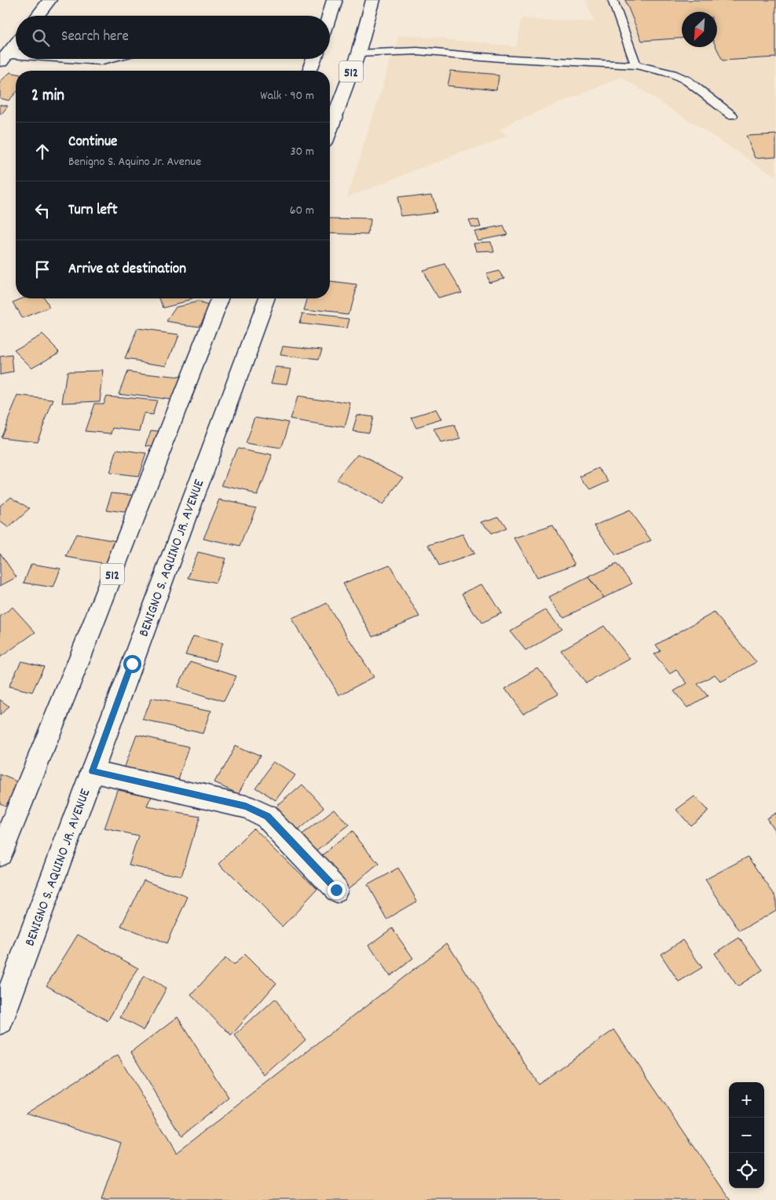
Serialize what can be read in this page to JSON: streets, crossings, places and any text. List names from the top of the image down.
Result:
{
  "streets": {
    "main road": ["512", "BENIGNO S. AQUINO JR. AVENUE"]
  },
  "north": "bottom left",
  "page": {
    "search": "Search here",
    "heading": ["2 min", "Walk · 90 m"],
    "list": [
      ["Continue", "Benigno S. Aquino Jr. Avenue", "30 m"],
      ["Turn left", "60 m"],
      "Arrive at destination"
    ],
    "map_buttons": ["+", "−"]
  }
}
